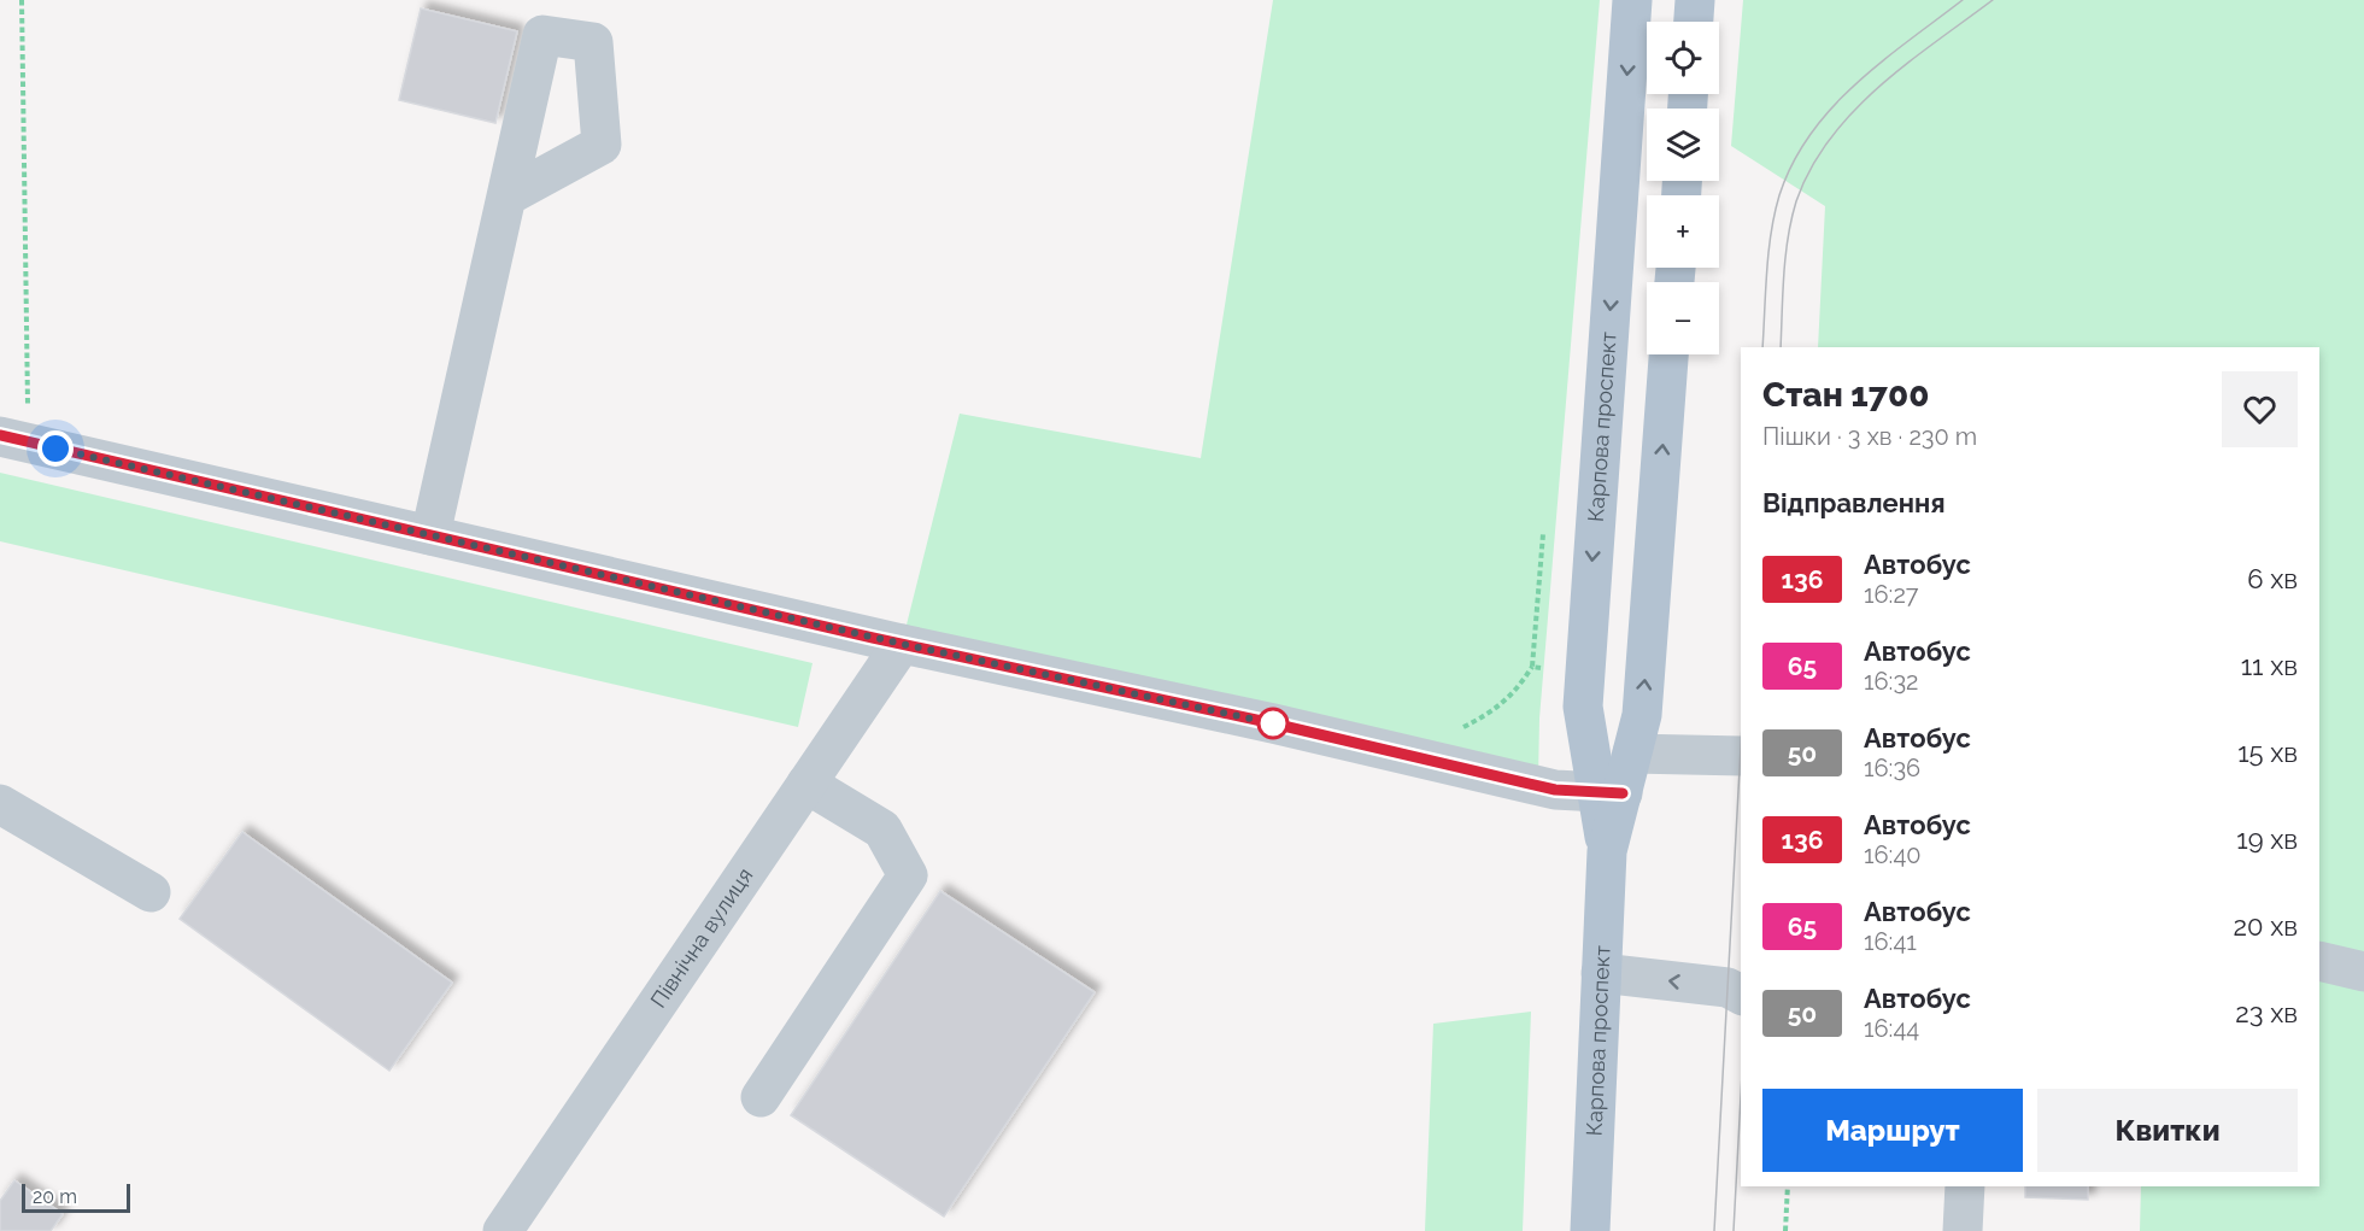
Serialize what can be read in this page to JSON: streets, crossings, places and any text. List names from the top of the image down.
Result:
{
  "streets": {
    "main road": ["Карпова проспект"],
    "street": ["Північна вулиця"]
  },
  "lines": ["bus line 136"],
  "scale_bar": "20 m",
  "page": {
    "map_buttons": ["+", "−"],
    "heading": [
      ["Стан 1700", "Пішки · 3 хв · 230 m"],
      "Відправлення"
    ],
    "list": [
      {
        "mark": "136",
        "name": "Автобус",
        "note": "16:27",
        "value": "6 хв"
      },
      {
        "mark": "65",
        "name": "Автобус",
        "note": "16:32",
        "value": "11 хв"
      },
      {
        "mark": "50",
        "name": "Автобус",
        "note": "16:36",
        "value": "15 хв"
      },
      {
        "mark": "136",
        "name": "Автобус",
        "note": "16:40",
        "value": "19 хв"
      },
      {
        "mark": "65",
        "name": "Автобус",
        "note": "16:41",
        "value": "20 хв"
      },
      {
        "mark": "50",
        "name": "Автобус",
        "note": "16:44",
        "value": "23 хв"
      }
    ],
    "buttons": ["Маршрут", "Квитки"],
    "scale": "20 m"
  }
}
